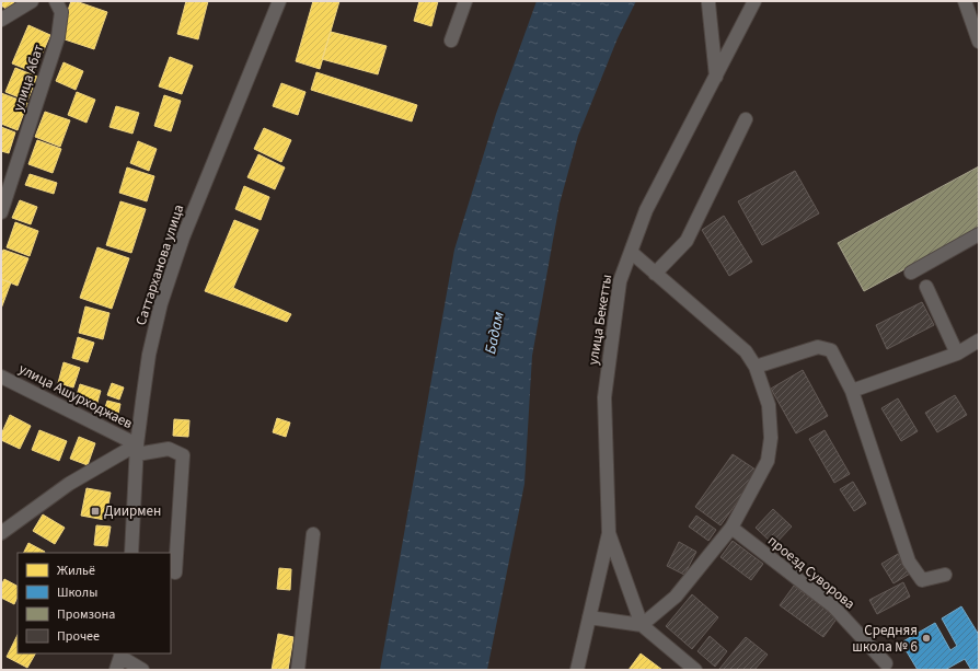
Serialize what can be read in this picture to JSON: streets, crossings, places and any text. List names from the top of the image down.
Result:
{
  "streets": {
    "street": [
      "улица Абат",
      "Саттарханова улица",
      "улица Бекетты",
      "улица Ашурходжаев",
      "проезд Суворова"
    ]
  },
  "crossings": [
    ["Саттарханова улица", "улица Ашурходжаев"]
  ],
  "water": ["Бадам"],
  "places": {
    "transit": ["Диирмен"],
    "other": ["Средняя школа № 6"]
  },
  "legend": [
    "Жильё",
    "Школы",
    "Промзона",
    "Прочее"
  ]
}
